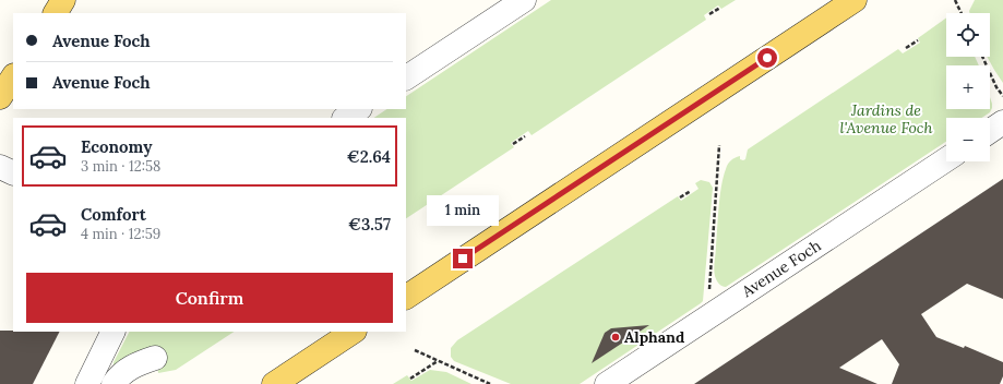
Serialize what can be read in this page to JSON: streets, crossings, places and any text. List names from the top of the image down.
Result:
{
  "streets": {
    "street": ["Avenue Foch"]
  },
  "parks": ["Jardins de l'Avenue Foch"],
  "places": ["Alphand"],
  "page": {
    "map_buttons": ["+", "−"],
    "banner": ["Avenue Foch", "Avenue Foch"],
    "list": [
      {
        "name": "Economy",
        "note": "3 min · 12:58",
        "value": "€2.64"
      },
      {
        "name": "Comfort",
        "note": "4 min · 12:59",
        "value": "€3.57"
      }
    ],
    "bubble": "1 min",
    "buttons": "Confirm"
  }
}
